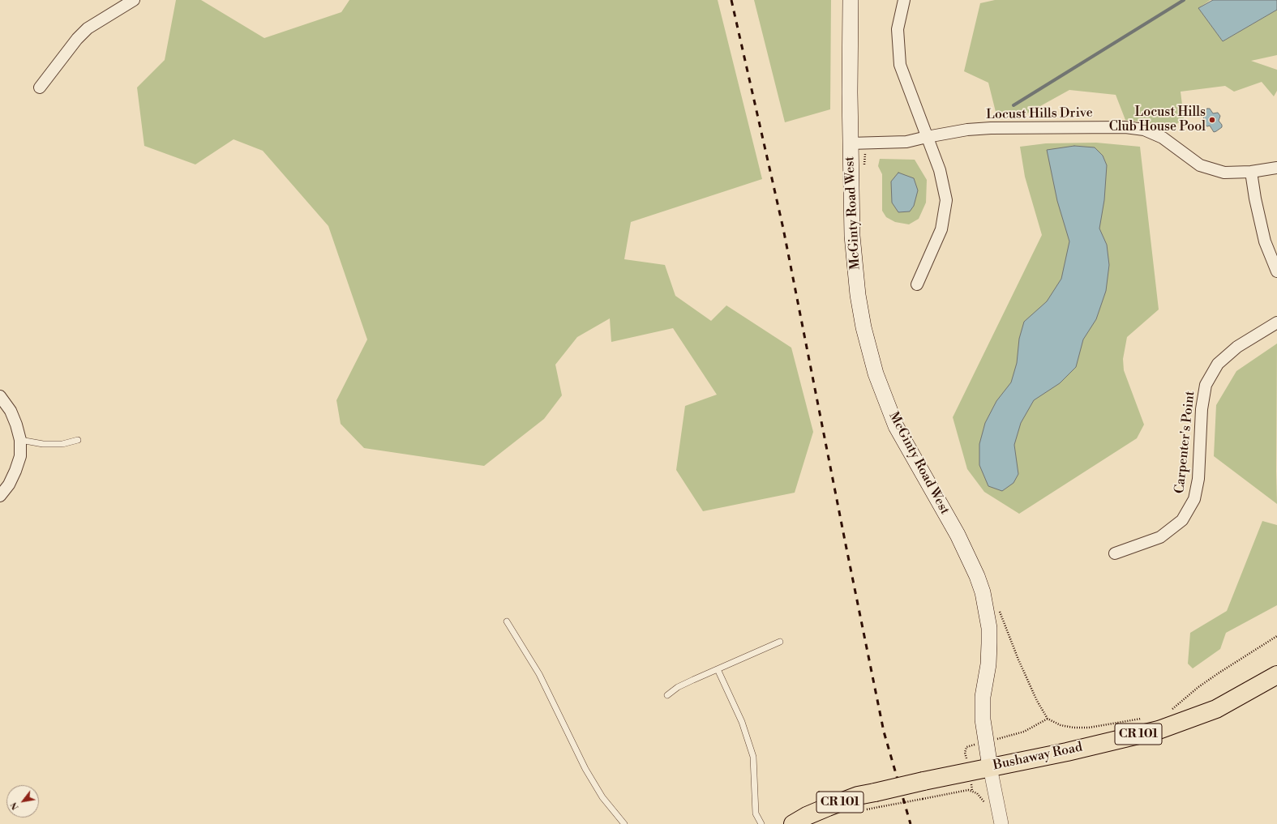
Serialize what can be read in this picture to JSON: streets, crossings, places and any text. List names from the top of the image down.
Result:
{
  "streets": {
    "main road": ["McGinty Road West", "CR 101", "Bushaway Road"],
    "street": ["Locust Hills Drive", "Carpenter's Point"]
  },
  "crossings": [
    ["Locust Hills Drive", "McGinty Road West"],
    ["McGinty Road West", "Bushaway Road"]
  ],
  "places": ["Locust Hills Club House Pool"],
  "north": "bottom left"
}
